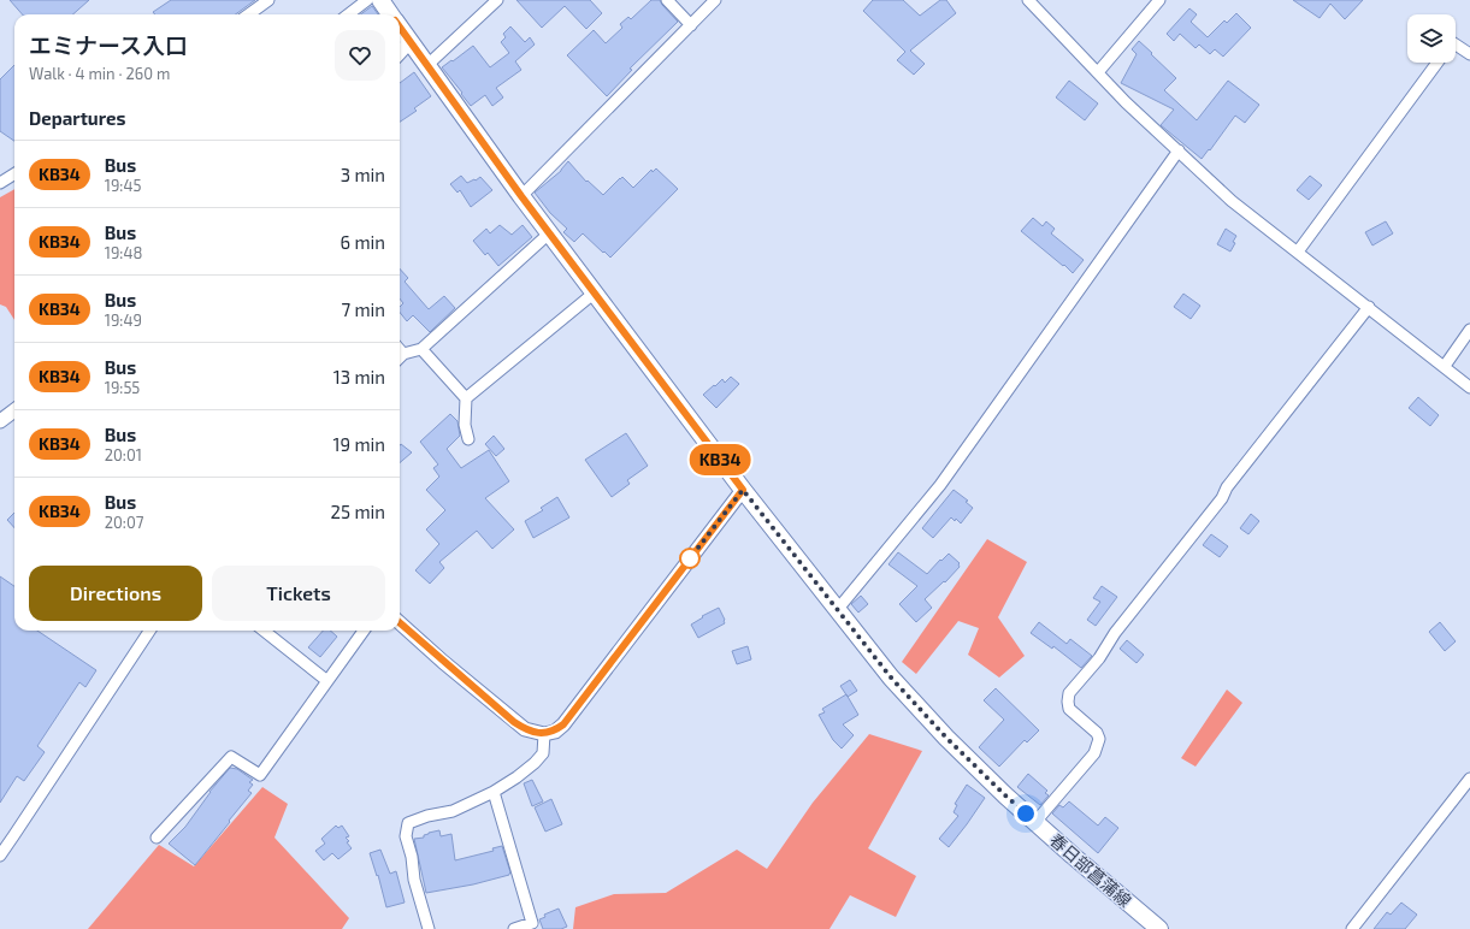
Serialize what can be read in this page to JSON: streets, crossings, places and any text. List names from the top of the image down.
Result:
{
  "streets": {
    "main road": ["春日部菖蒲線"]
  },
  "lines": ["bus line KB34"],
  "page": {
    "on_map": "KB34",
    "heading": [
      ["エミナース入口", "Walk · 4 min · 260 m"],
      "Departures"
    ],
    "list": [
      {
        "mark": "KB34",
        "name": "Bus",
        "note": "19:45",
        "value": "3 min"
      },
      {
        "mark": "KB34",
        "name": "Bus",
        "note": "19:48",
        "value": "6 min"
      },
      {
        "mark": "KB34",
        "name": "Bus",
        "note": "19:49",
        "value": "7 min"
      },
      {
        "mark": "KB34",
        "name": "Bus",
        "note": "19:55",
        "value": "13 min"
      },
      {
        "mark": "KB34",
        "name": "Bus",
        "note": "20:01",
        "value": "19 min"
      },
      {
        "mark": "KB34",
        "name": "Bus",
        "note": "20:07",
        "value": "25 min"
      }
    ],
    "buttons": ["Directions", "Tickets"]
  }
}
